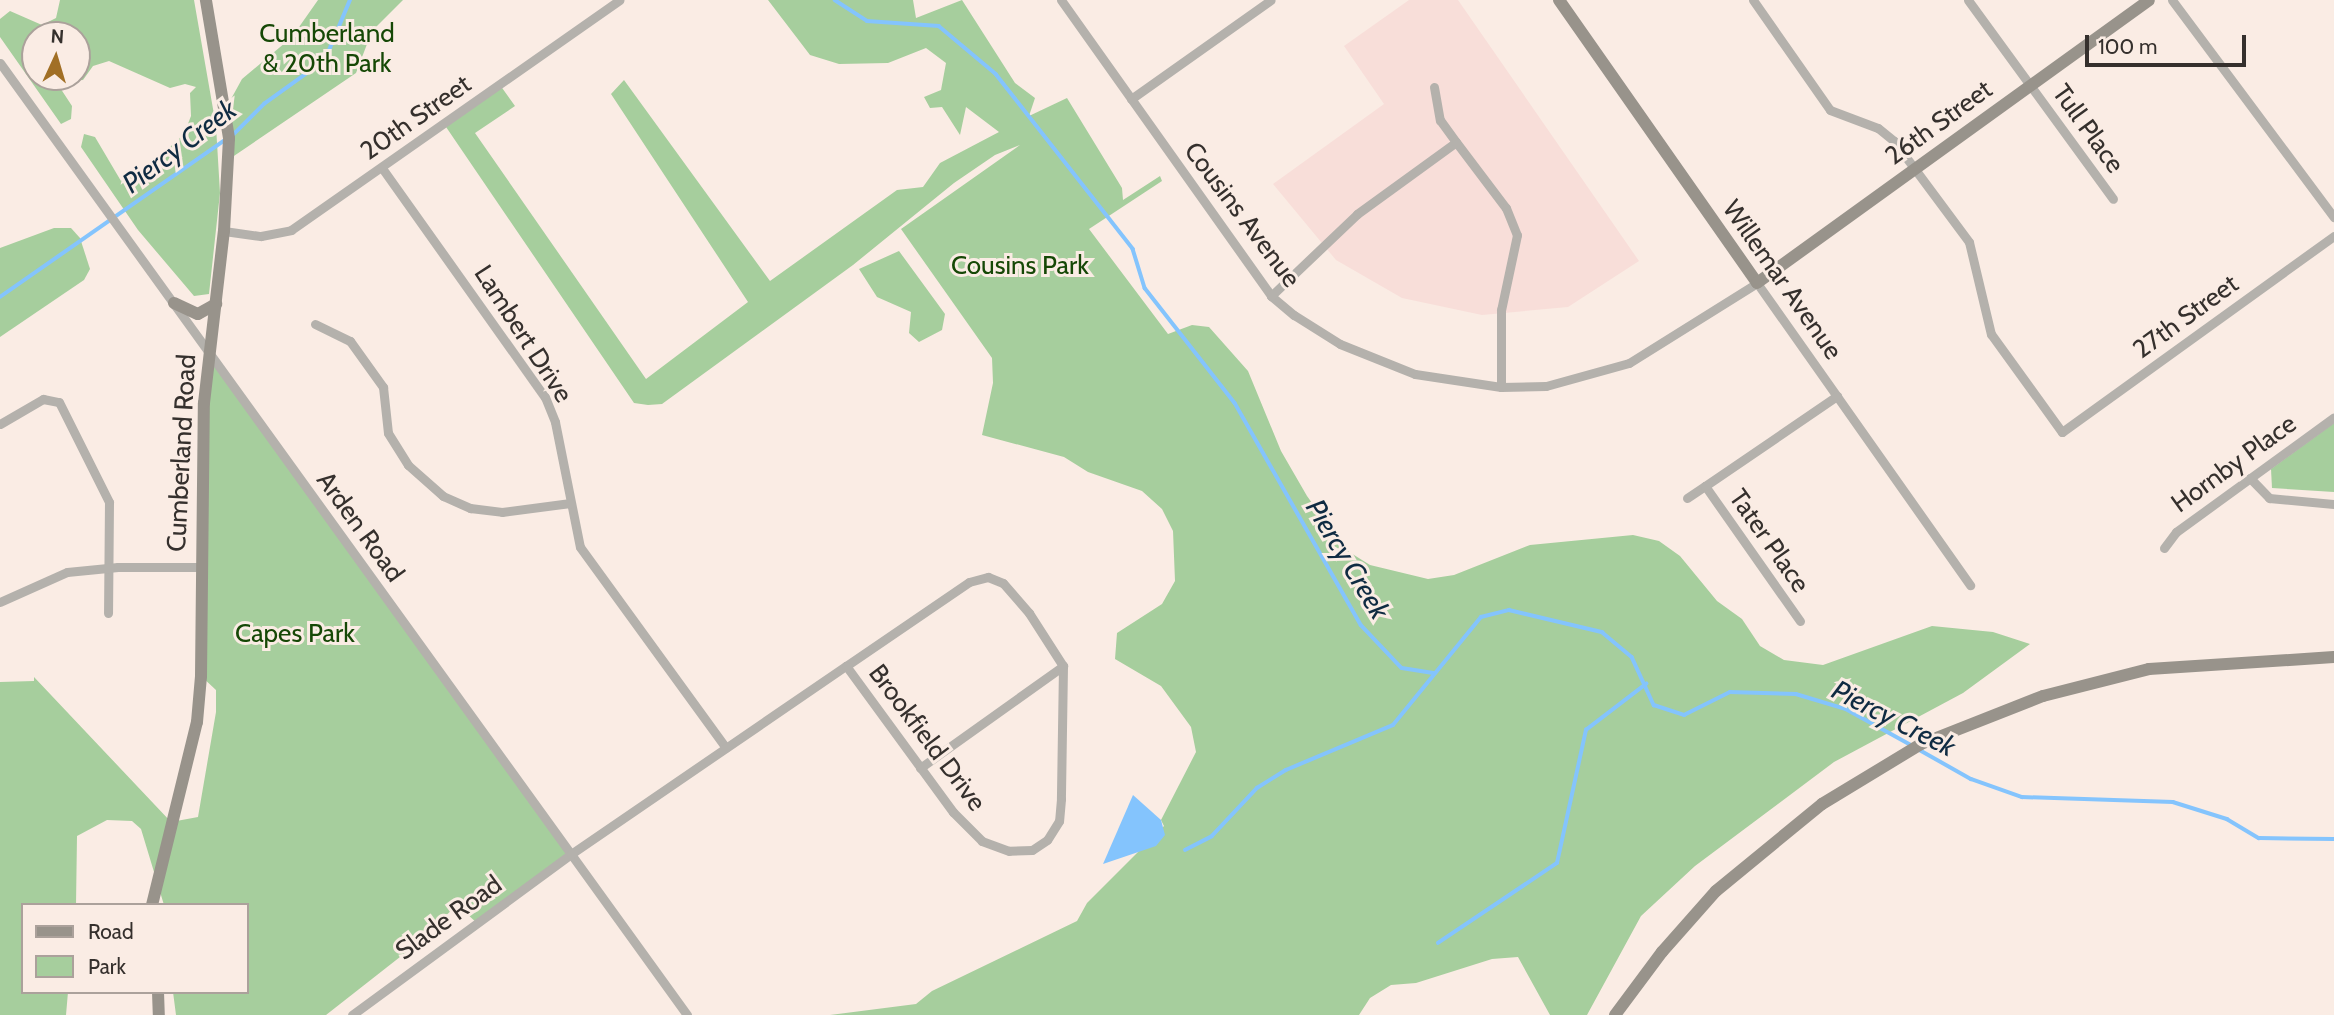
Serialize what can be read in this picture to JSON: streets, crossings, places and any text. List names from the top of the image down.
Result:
{
  "streets": {
    "street": [
      "20th Street",
      "26th Street",
      "Tull Place",
      "Cousins Avenue",
      "Willemar Avenue",
      "27th Street",
      "Lambert Drive",
      "Cumberland Road",
      "Hornby Place",
      "Arden Road",
      "Tater Place",
      "Brookfield Drive",
      "Slade Road"
    ]
  },
  "crossings": [
    ["20th Street", "Lambert Drive"],
    ["20th Street", "Cumberland Road"],
    ["26th Street", "Tull Place"],
    ["26th Street", "Cousins Avenue"],
    ["26th Street", "Willemar Avenue"],
    ["26th Street", "27th Street"],
    ["Cousins Avenue", "Willemar Avenue"],
    ["Willemar Avenue", "Tater Place"],
    ["Lambert Drive", "Brookfield Drive"],
    ["Cumberland Road", "Arden Road"],
    ["Arden Road", "Brookfield Drive"],
    ["Arden Road", "Slade Road"],
    ["Brookfield Drive", "Slade Road"]
  ],
  "water": ["Piercy Creek"],
  "parks": ["Cumberland & 20th Park", "Cousins Park", "Capes Park"],
  "legend": ["Road", "Park"],
  "scale_bar": "100 m",
  "north": "top"
}
